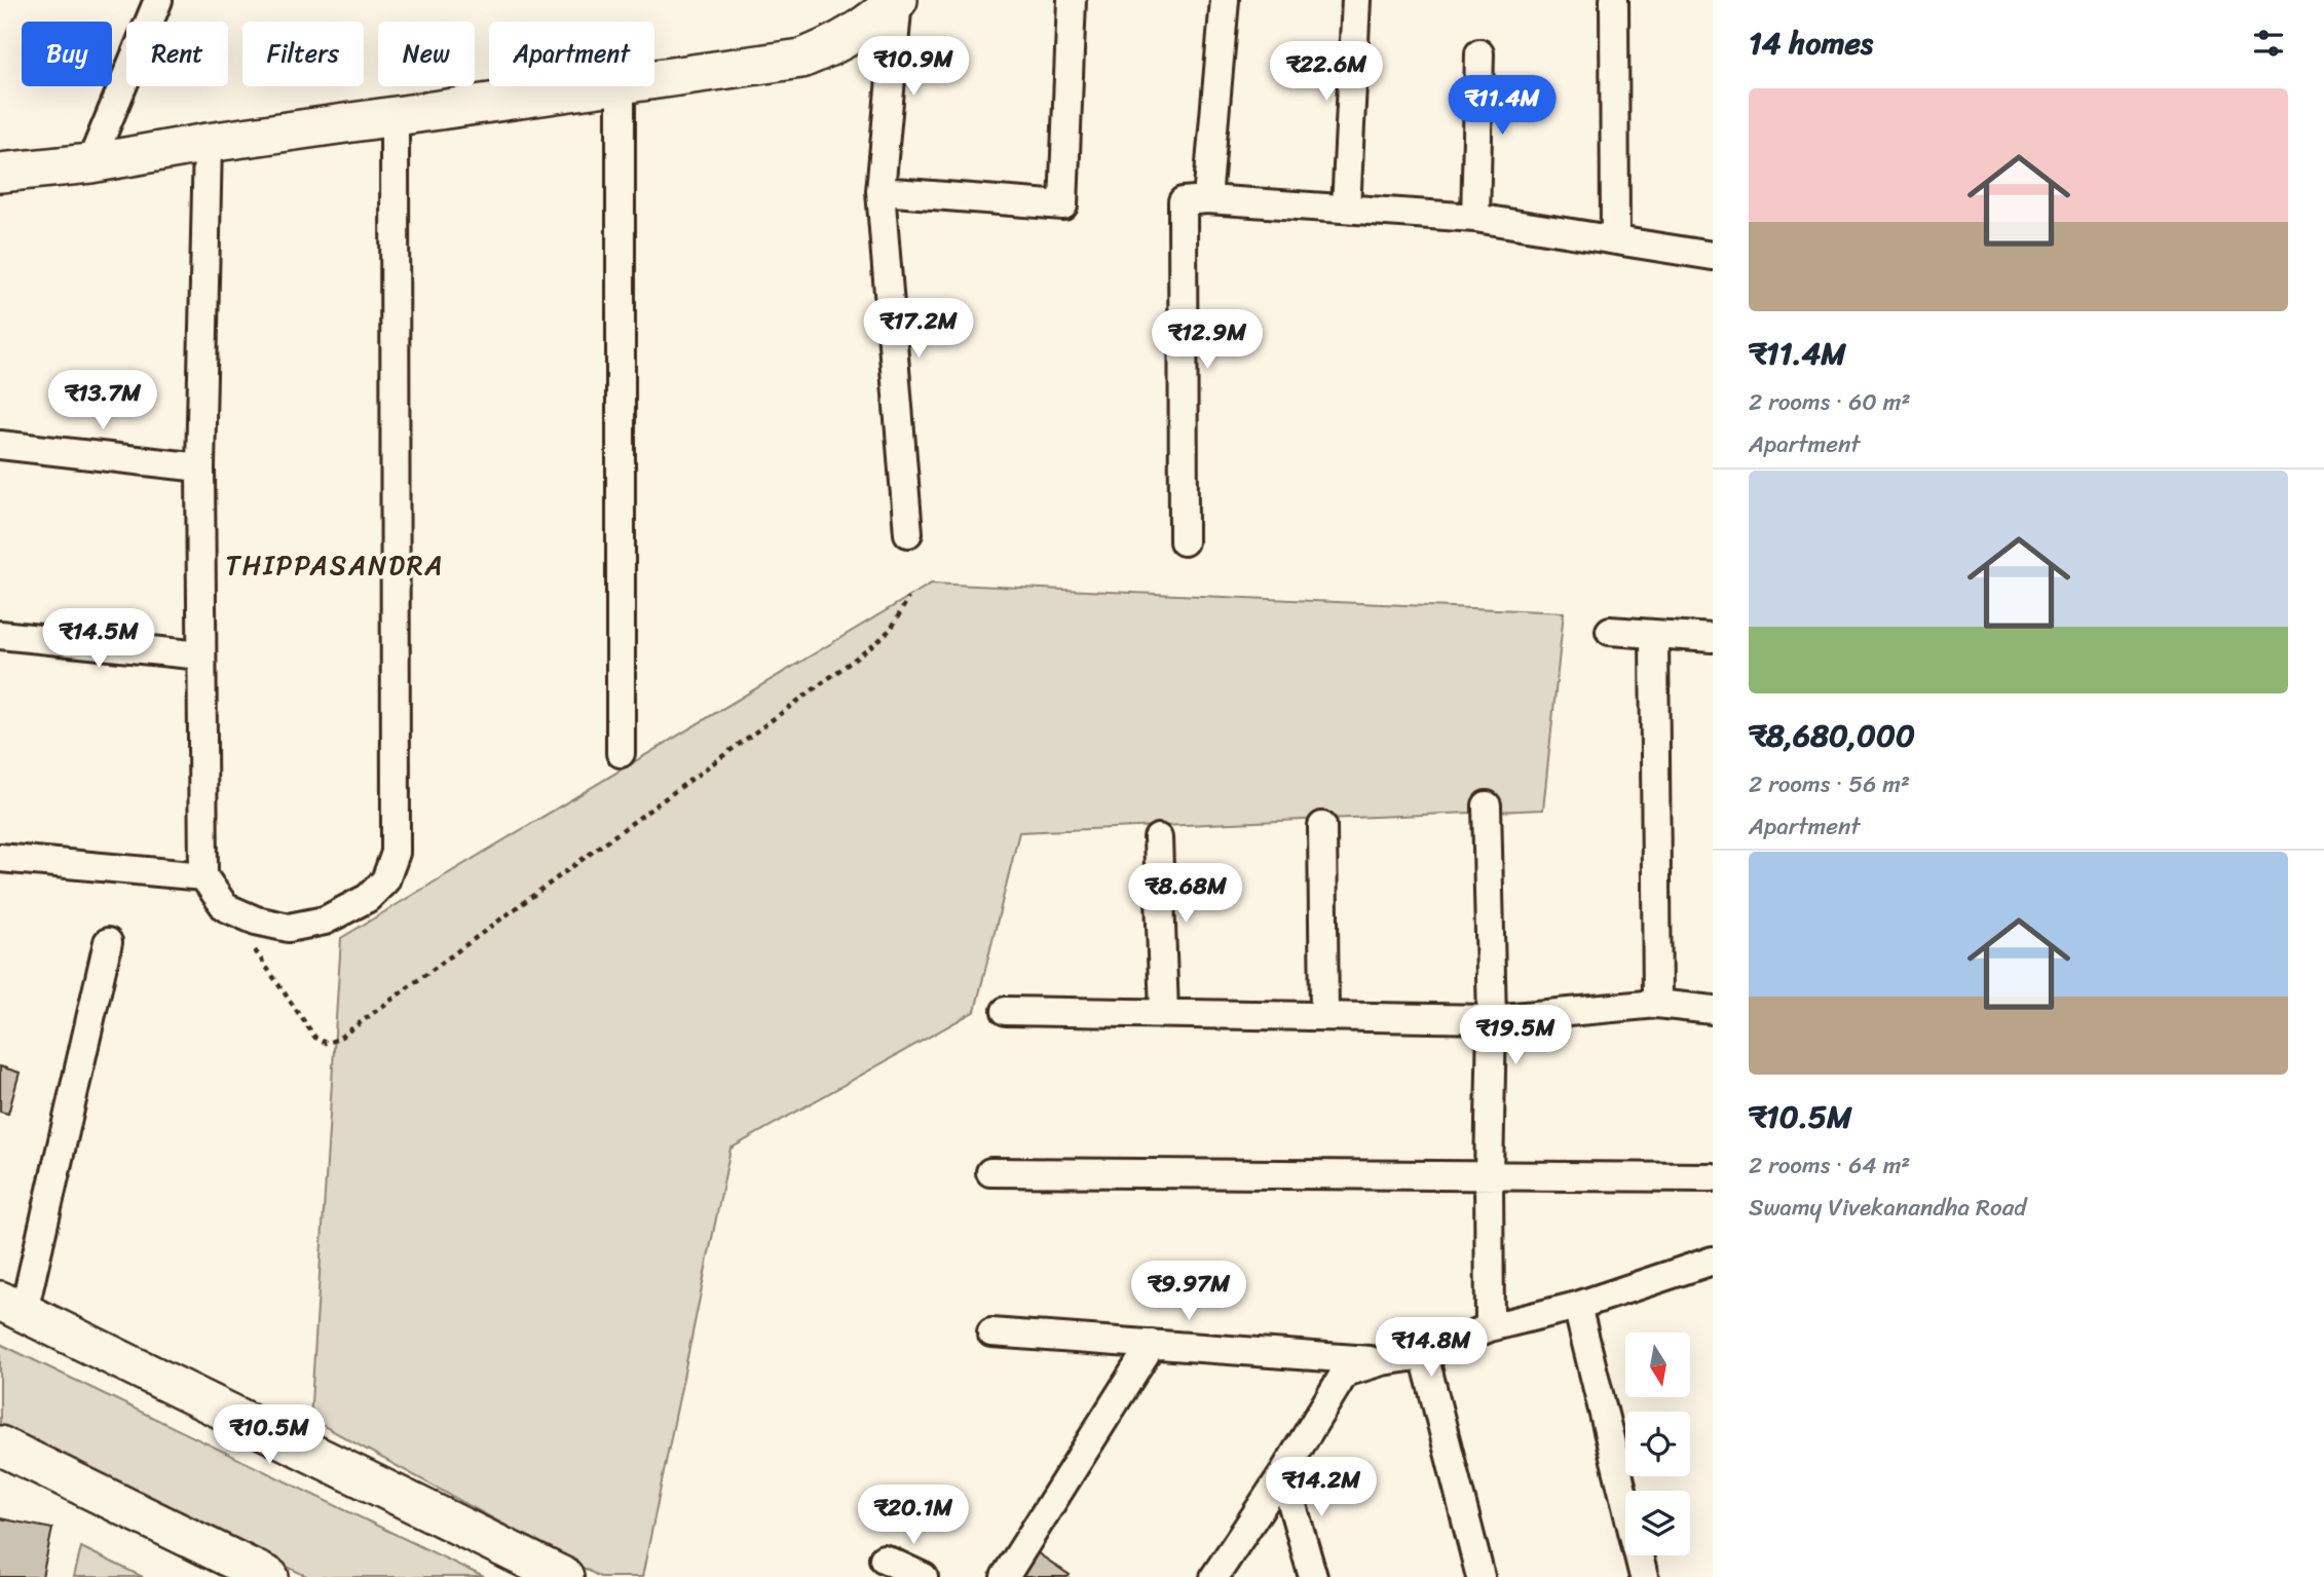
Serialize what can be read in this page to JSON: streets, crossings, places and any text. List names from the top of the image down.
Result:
{
  "districts": ["THIPPASANDRA"],
  "north": "bottom",
  "page": {
    "heading": "14 homes",
    "chip": [
      "Buy",
      "Rent",
      "Filters",
      "New",
      "Apartment"
    ],
    "price": [
      "₹10.9M",
      "₹22.6M",
      "₹11.4M",
      "₹17.2M",
      "₹12.9M",
      "₹13.7M",
      "₹14.5M",
      "₹8.68M",
      "₹19.5M",
      "₹9.97M",
      "₹14.8M",
      "₹10.5M",
      "₹14.2M",
      "₹20.1M"
    ],
    "list": [
      {
        "name": "₹11.4M",
        "note": "2 rooms · 60 m² · Apartment"
      },
      {
        "name": "₹8,680,000",
        "note": "2 rooms · 56 m² · Apartment"
      },
      {
        "name": "₹10.5M",
        "note": "2 rooms · 64 m² · Swamy Vivekanandha Road"
      }
    ]
  }
}
